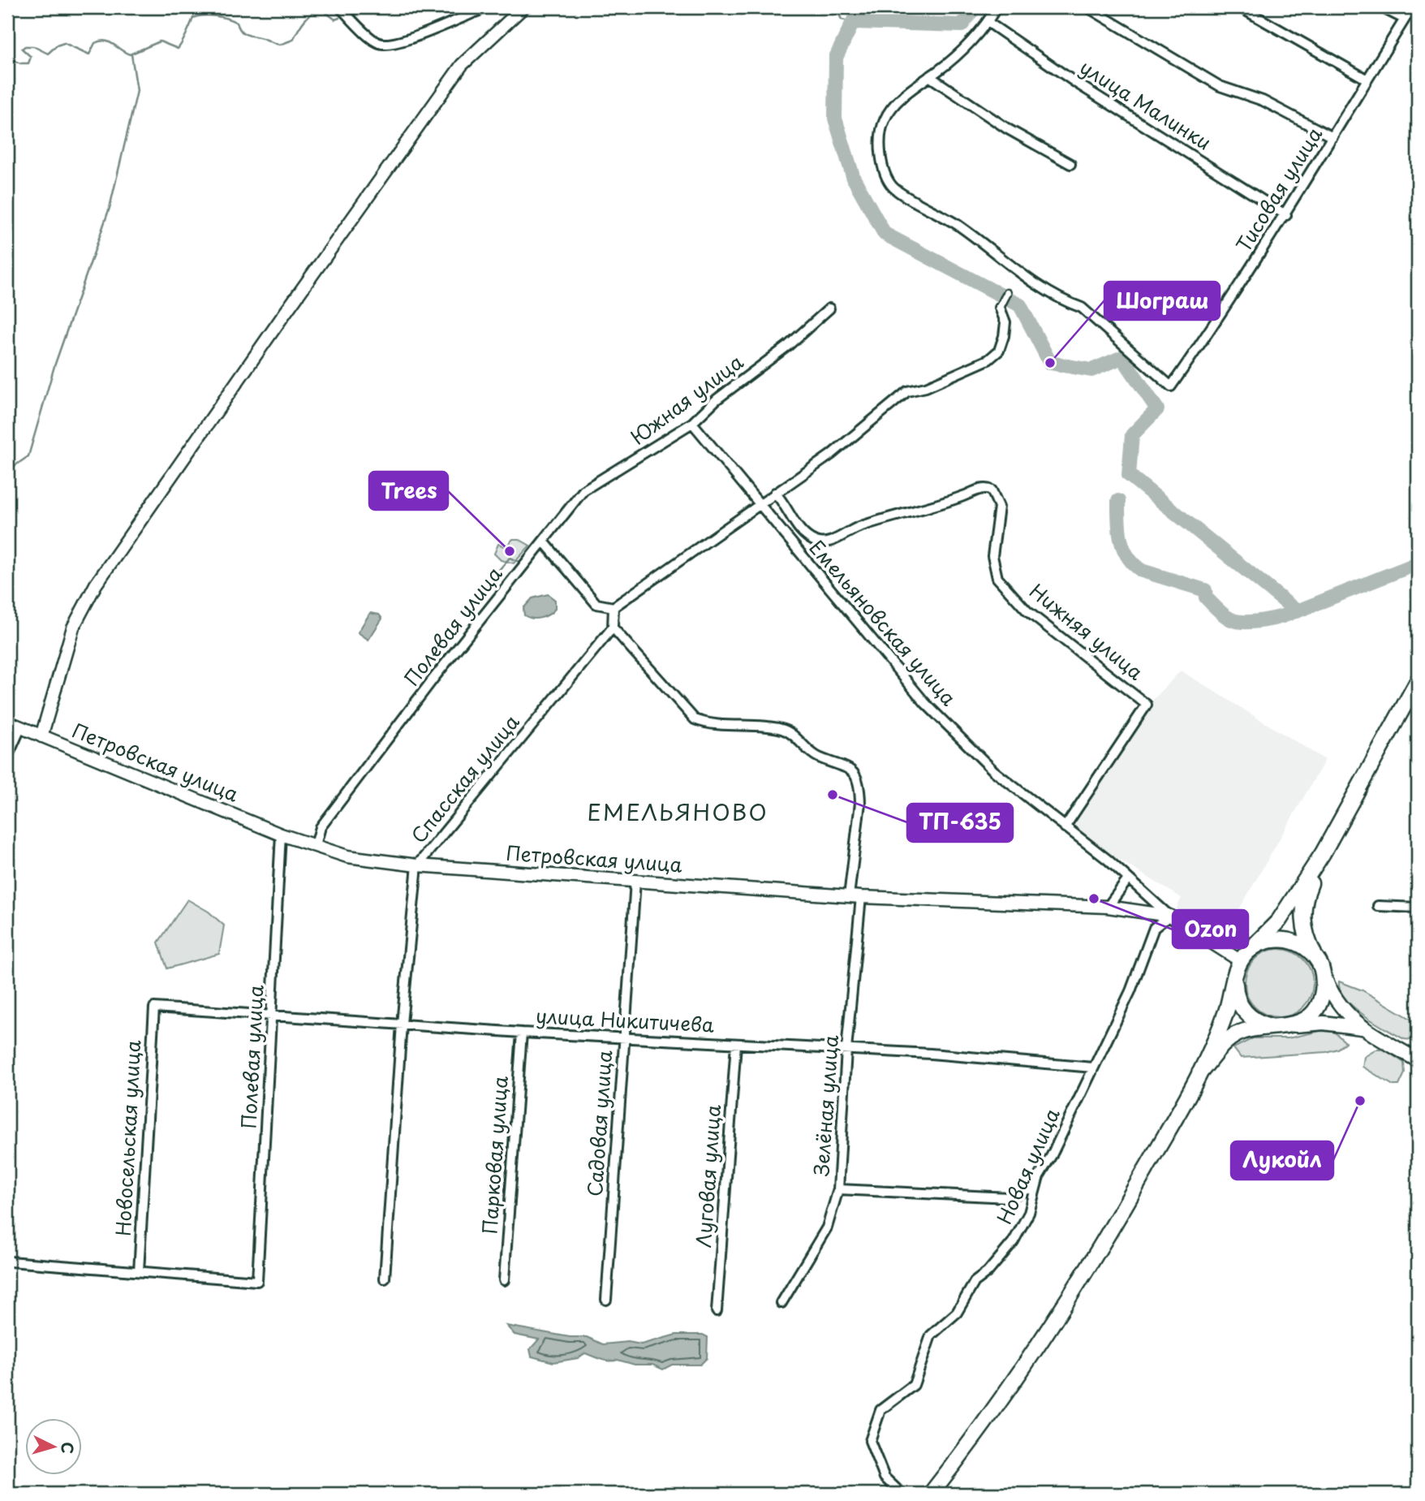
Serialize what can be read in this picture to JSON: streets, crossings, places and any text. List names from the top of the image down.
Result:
{
  "streets": {
    "street": [
      "улица Малинки",
      "Тисовая улица",
      "Южная улица",
      "Емельяновская улица",
      "Полевая улица",
      "Нижняя улица",
      "Петровская улица",
      "Спасская улица",
      "улица Никитичева",
      "Зелёная улица",
      "Садовая улица",
      "Новосельская улица",
      "Парковая улица",
      "Новая улица",
      "Луговая улица"
    ]
  },
  "crossings": [
    ["улица Малинки", "Тисовая улица"],
    ["Южная улица", "Емельяновская улица"],
    ["Южная улица", "Полевая улица"],
    ["Емельяновская улица", "Нижняя улица"],
    ["Емельяновская улица", "Петровская улица"],
    ["Емельяновская улица", "Новая улица"],
    ["Полевая улица", "Петровская улица"],
    ["Полевая улица", "улица Никитичева"],
    ["Полевая улица", "Новосельская улица"],
    ["Петровская улица", "Спасская улица"],
    ["Петровская улица", "Зелёная улица"],
    ["Петровская улица", "Садовая улица"],
    ["Петровская улица", "Новая улица"],
    ["Спасская улица", "улица Никитичева"],
    ["улица Никитичева", "Зелёная улица"],
    ["улица Никитичева", "Садовая улица"],
    ["улица Никитичева", "Новосельская улица"],
    ["улица Никитичева", "Парковая улица"],
    ["улица Никитичева", "Новая улица"],
    ["улица Никитичева", "Луговая улица"]
  ],
  "districts": ["ЕМЕЛЬЯНОВО"],
  "places": [
    "Шограш",
    "Trees",
    "ТП-635",
    "Ozon",
    "Лукойл"
  ],
  "north": "right"
}
